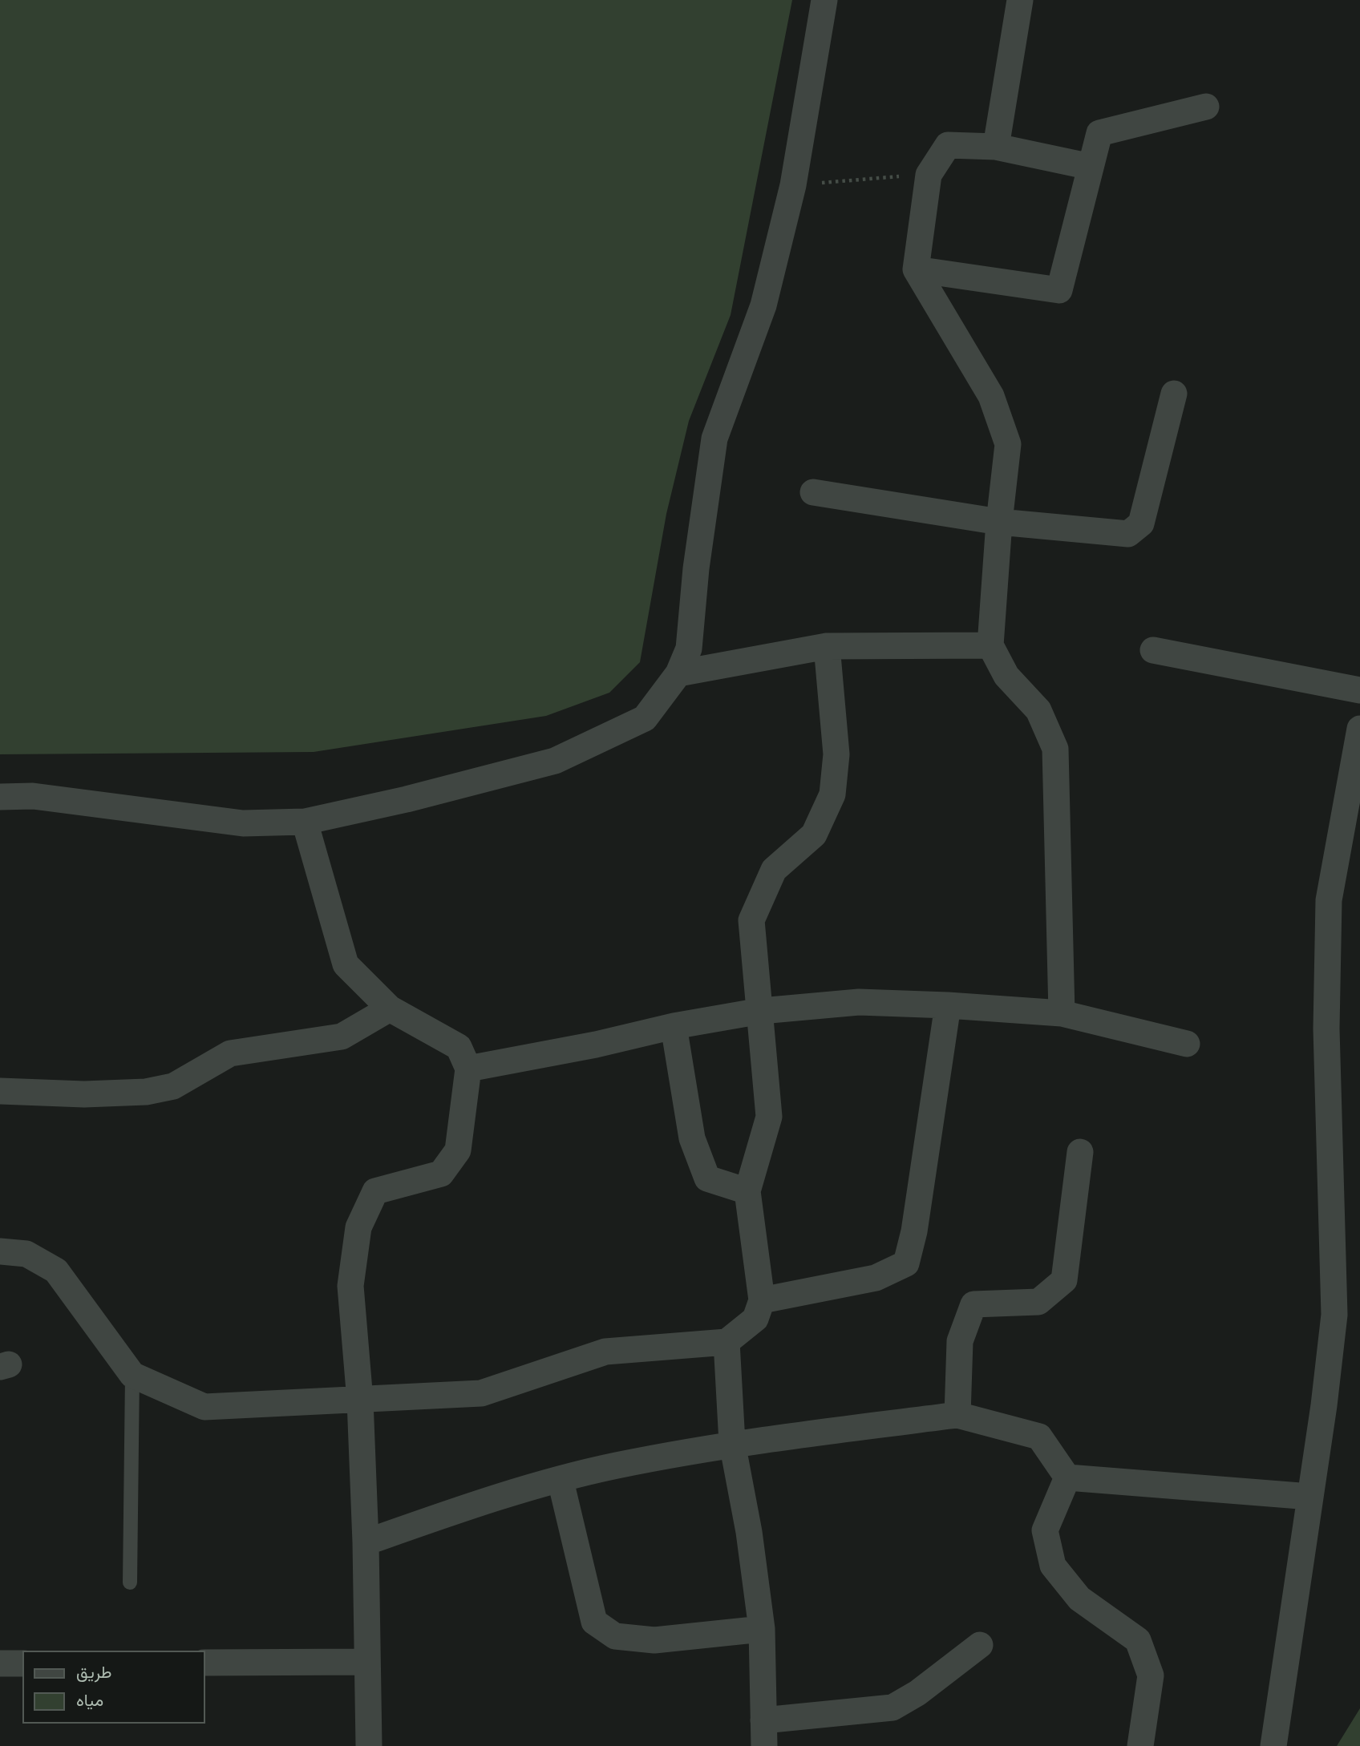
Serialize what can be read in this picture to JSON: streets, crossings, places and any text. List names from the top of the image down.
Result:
{
  "legend": ["طريق", "مياه"]
}
